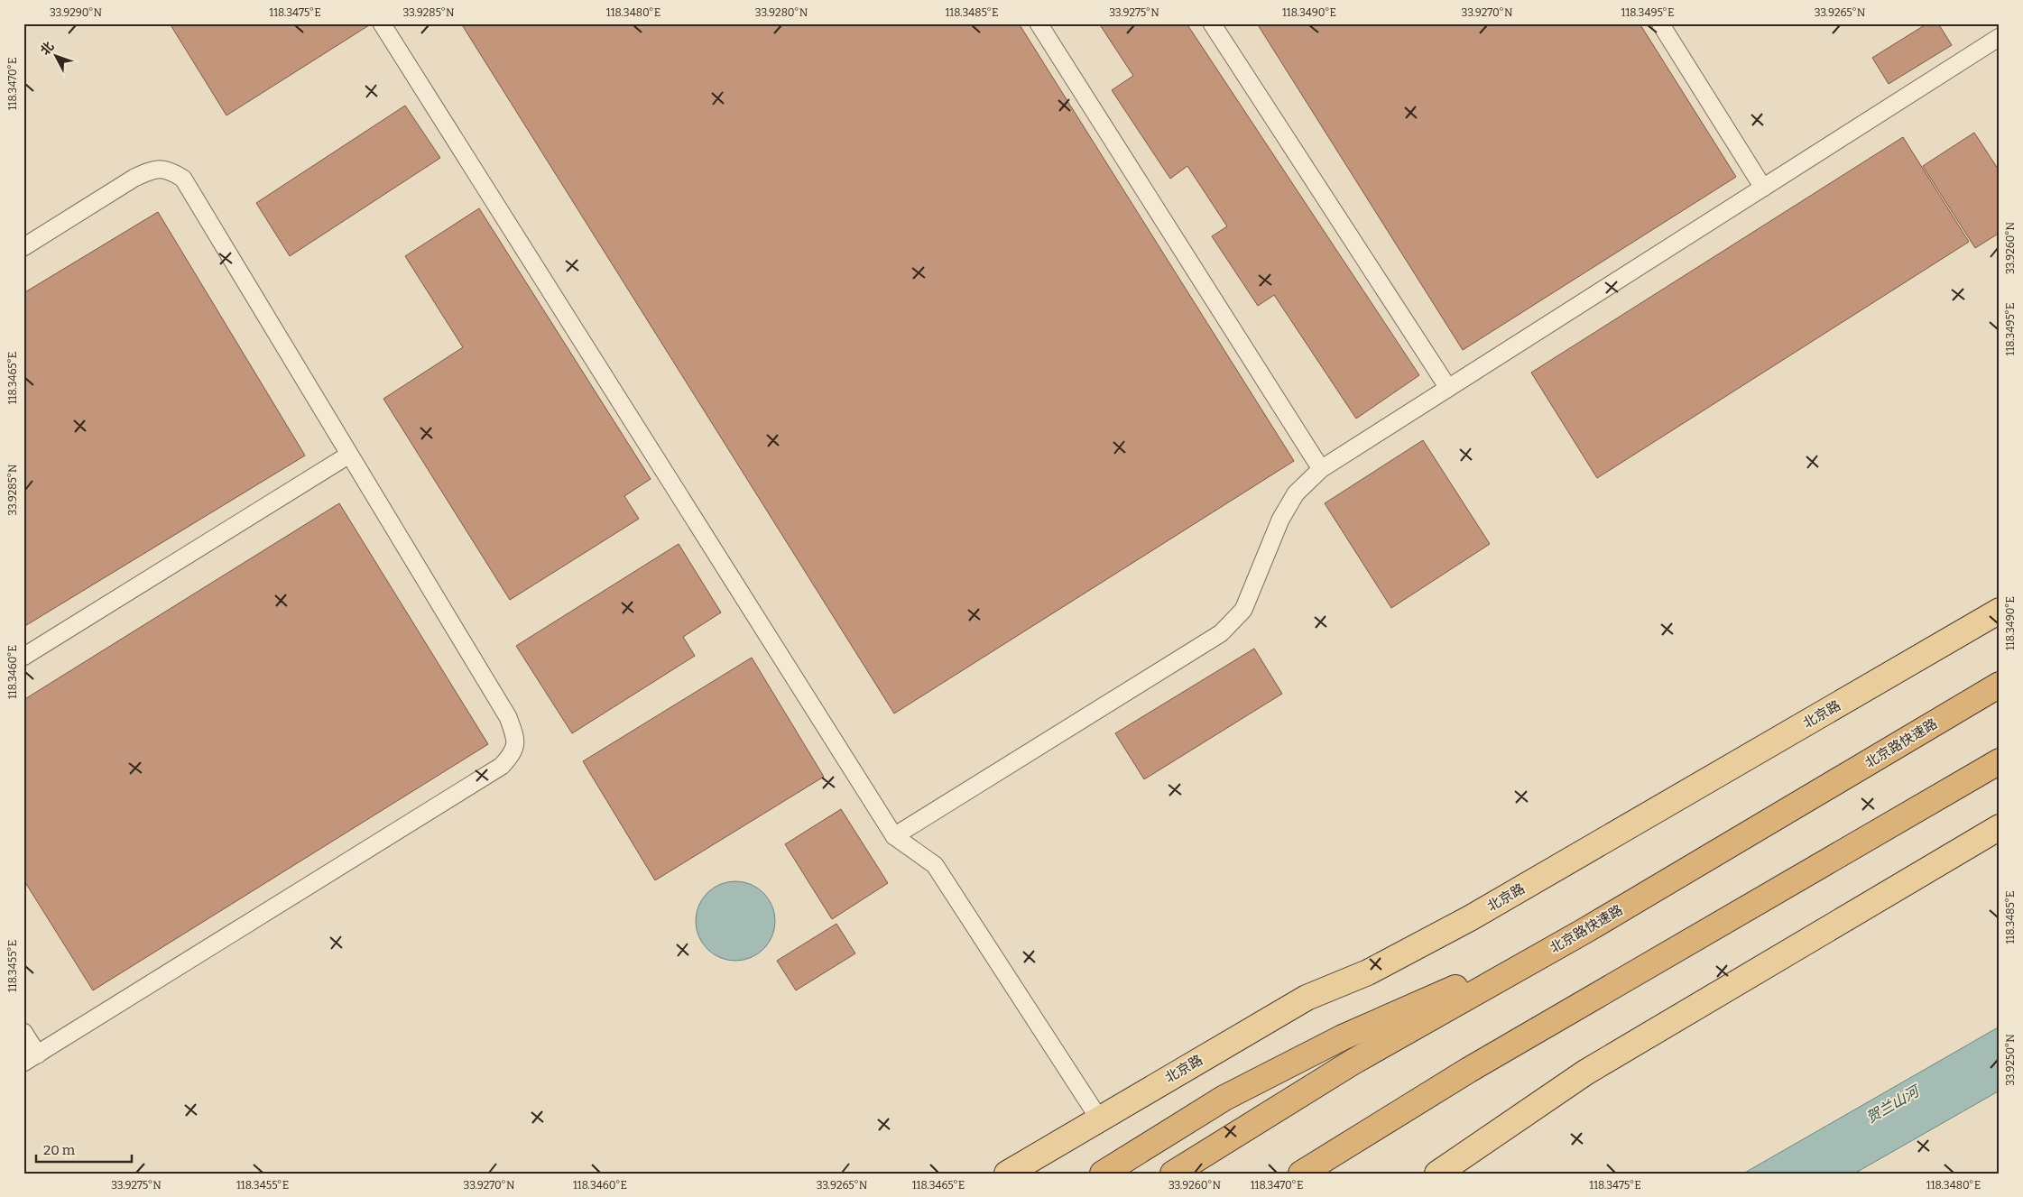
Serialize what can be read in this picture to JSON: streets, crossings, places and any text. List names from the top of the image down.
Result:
{
  "streets": {
    "highway": ["北京路快速路"],
    "main road": ["北京路"]
  },
  "water": ["贺兰山河"],
  "scale_bar": "20 m",
  "north": "top left",
  "coordinates": [
    "33.9290°N",
    "118.3475°E",
    "33.9285°N",
    "118.3480°E",
    "33.9280°N",
    "118.3485°E",
    "33.9275°N",
    "118.3490°E",
    "33.9270°N",
    "118.3495°E",
    "33.9265°N",
    "118.3470°E",
    "33.9260°N",
    "118.3465°E",
    "118.3460°E",
    "118.3455°E",
    "33.9250°N"
  ]
}
